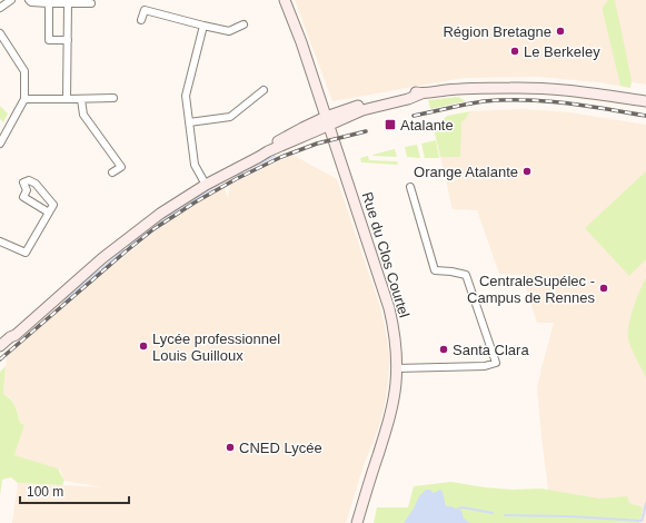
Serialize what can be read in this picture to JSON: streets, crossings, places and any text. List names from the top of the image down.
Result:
{
  "streets": {
    "main road": ["Rue du Clos Courtel"]
  },
  "places": {
    "other": [
      "Région Bretagne",
      "Le Berkeley",
      "Orange Atalante",
      "CentraleSupélec - Campus de Rennes",
      "Lycée professionnel Louis Guilloux",
      "Santa Clara",
      "CNED Lycée"
    ],
    "transit": ["Atalante"]
  },
  "scale_bar": "100 m"
}
